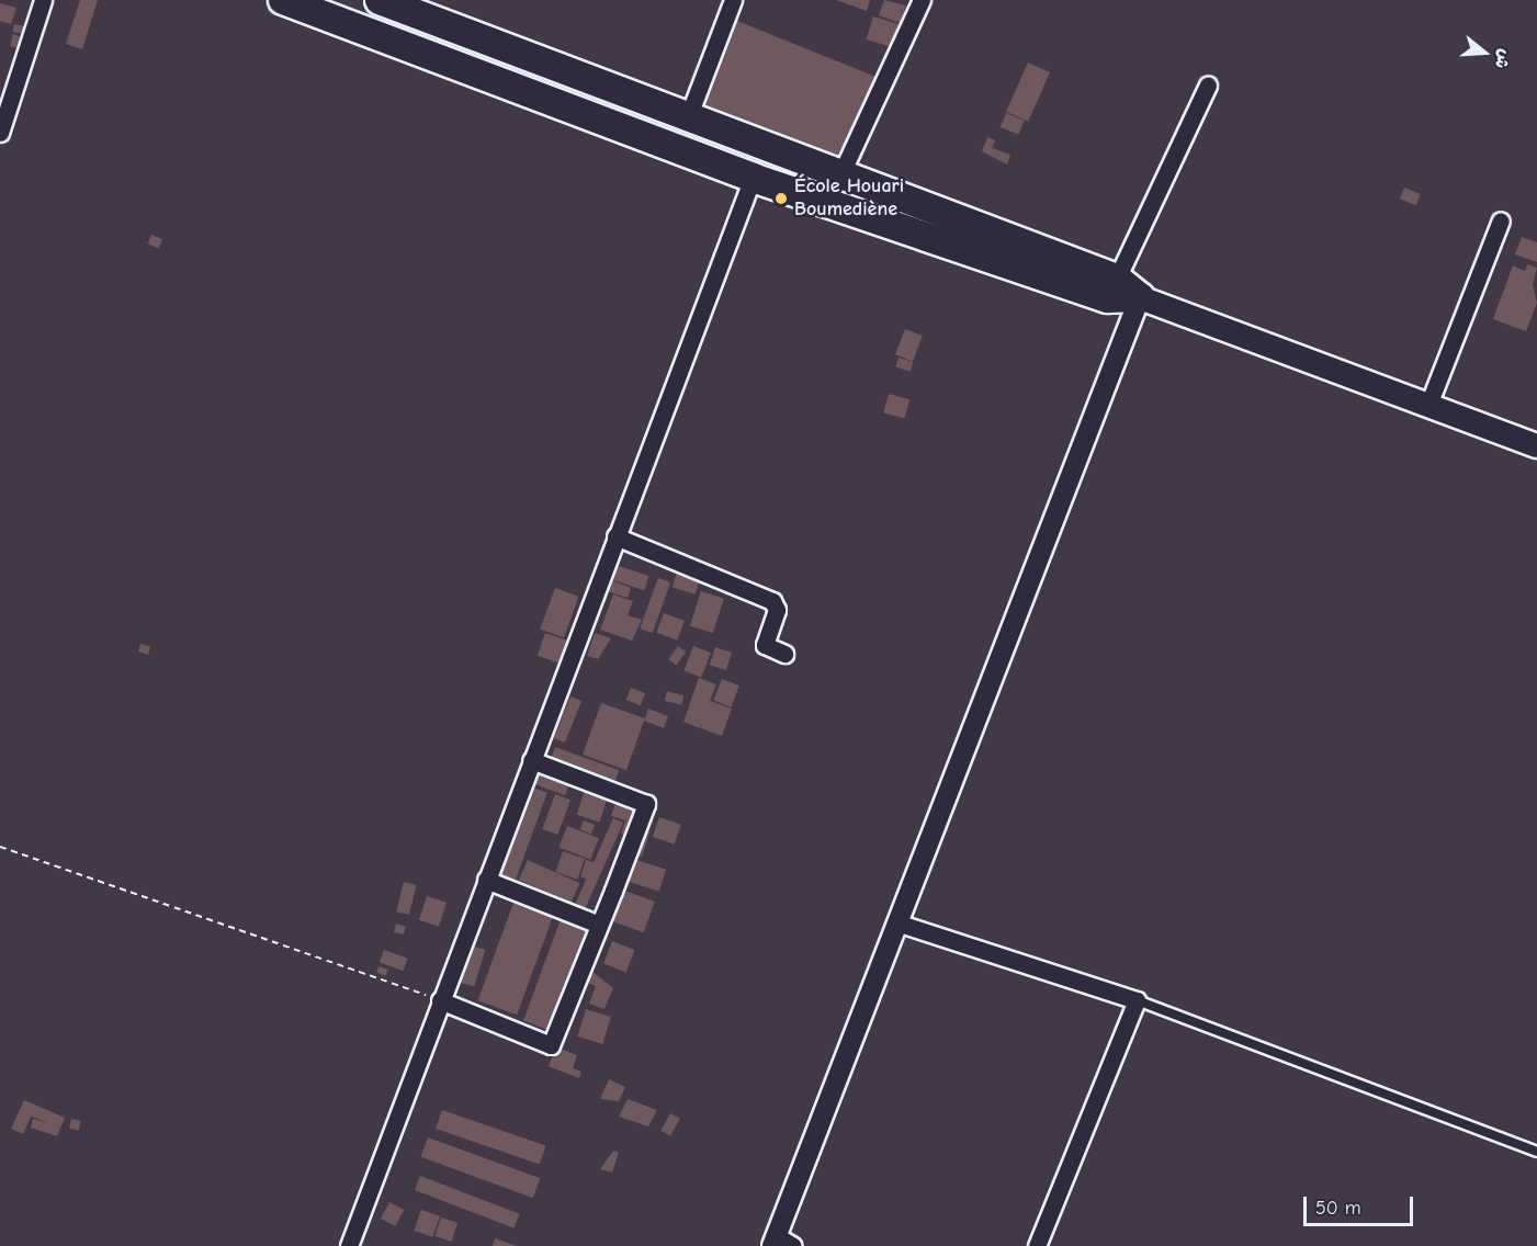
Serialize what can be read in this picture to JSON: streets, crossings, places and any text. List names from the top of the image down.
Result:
{
  "places": ["École Houari Boumediène"],
  "scale_bar": "50 m",
  "north": "right"
}
